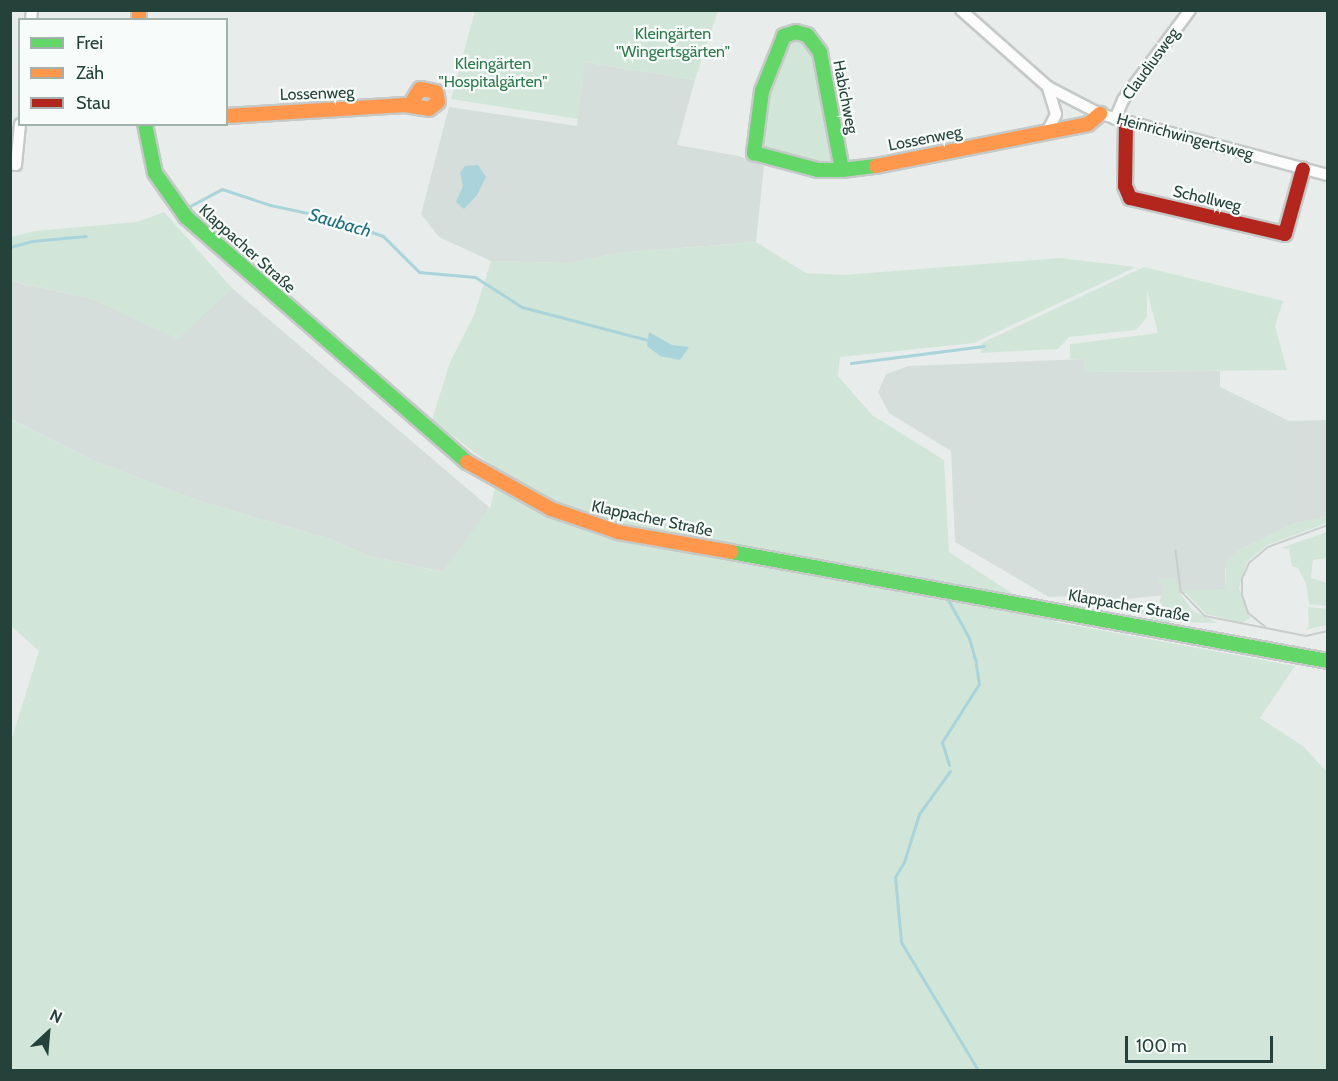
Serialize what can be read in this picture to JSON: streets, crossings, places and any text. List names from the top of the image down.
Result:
{
  "streets": {
    "main road": [
      "Lossenweg",
      "Habichweg",
      "Schollweg",
      "Klappacher Straße"
    ],
    "street": ["Claudiusweg", "Heinrichwingertsweg"]
  },
  "crossings": [
    ["Claudiusweg", "Heinrichwingertsweg"],
    ["Claudiusweg", "Schollweg"],
    ["Lossenweg", "Habichweg"],
    ["Lossenweg", "Heinrichwingertsweg"],
    ["Heinrichwingertsweg", "Schollweg"]
  ],
  "water": ["Saubach"],
  "parks": ["Kleingärten \"Wingertsgärten\"", "Kleingärten \"Hospitalgärten\""],
  "legend": ["Frei", "Zäh", "Stau"],
  "scale_bar": "100 m",
  "north": "top right"
}
